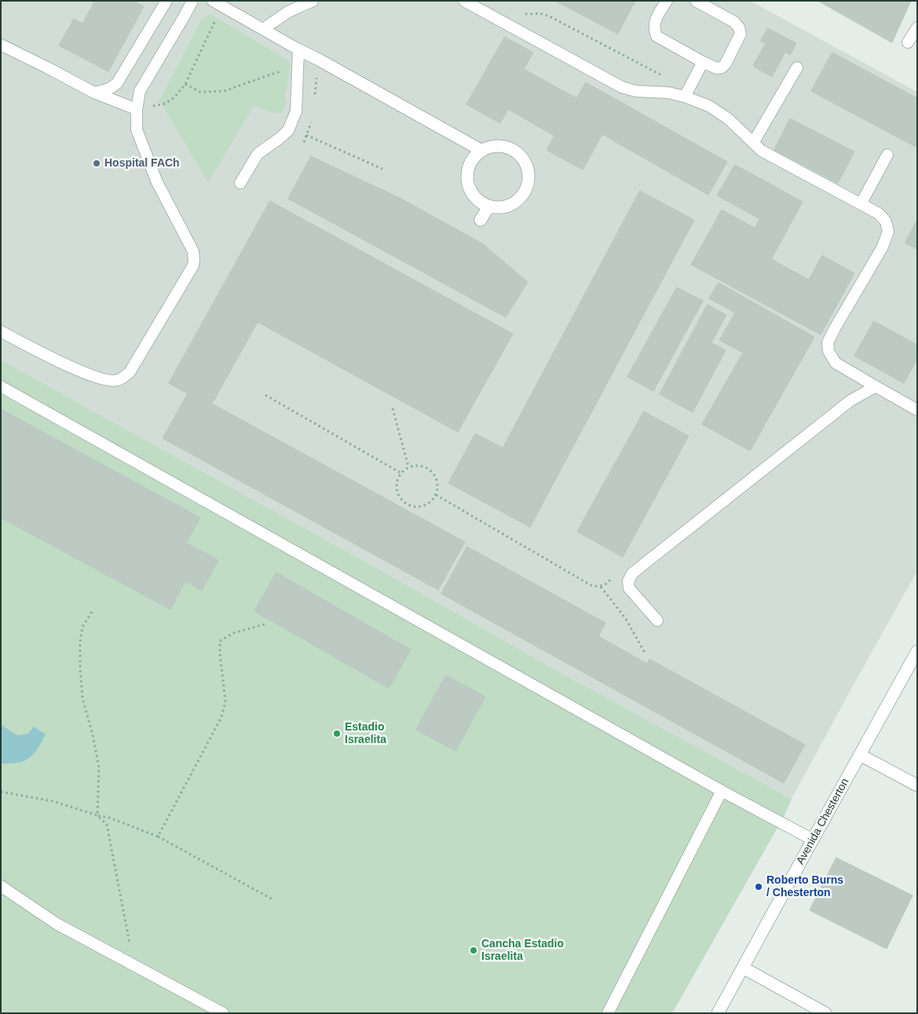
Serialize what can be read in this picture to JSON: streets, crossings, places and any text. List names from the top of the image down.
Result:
{
  "streets": {
    "street": ["Avenida Chesterton"]
  },
  "places": [
    "Hospital FACh",
    "Estadio Israelita",
    "Roberto Burns / Chesterton",
    "Cancha Estadio Israelita"
  ]
}
